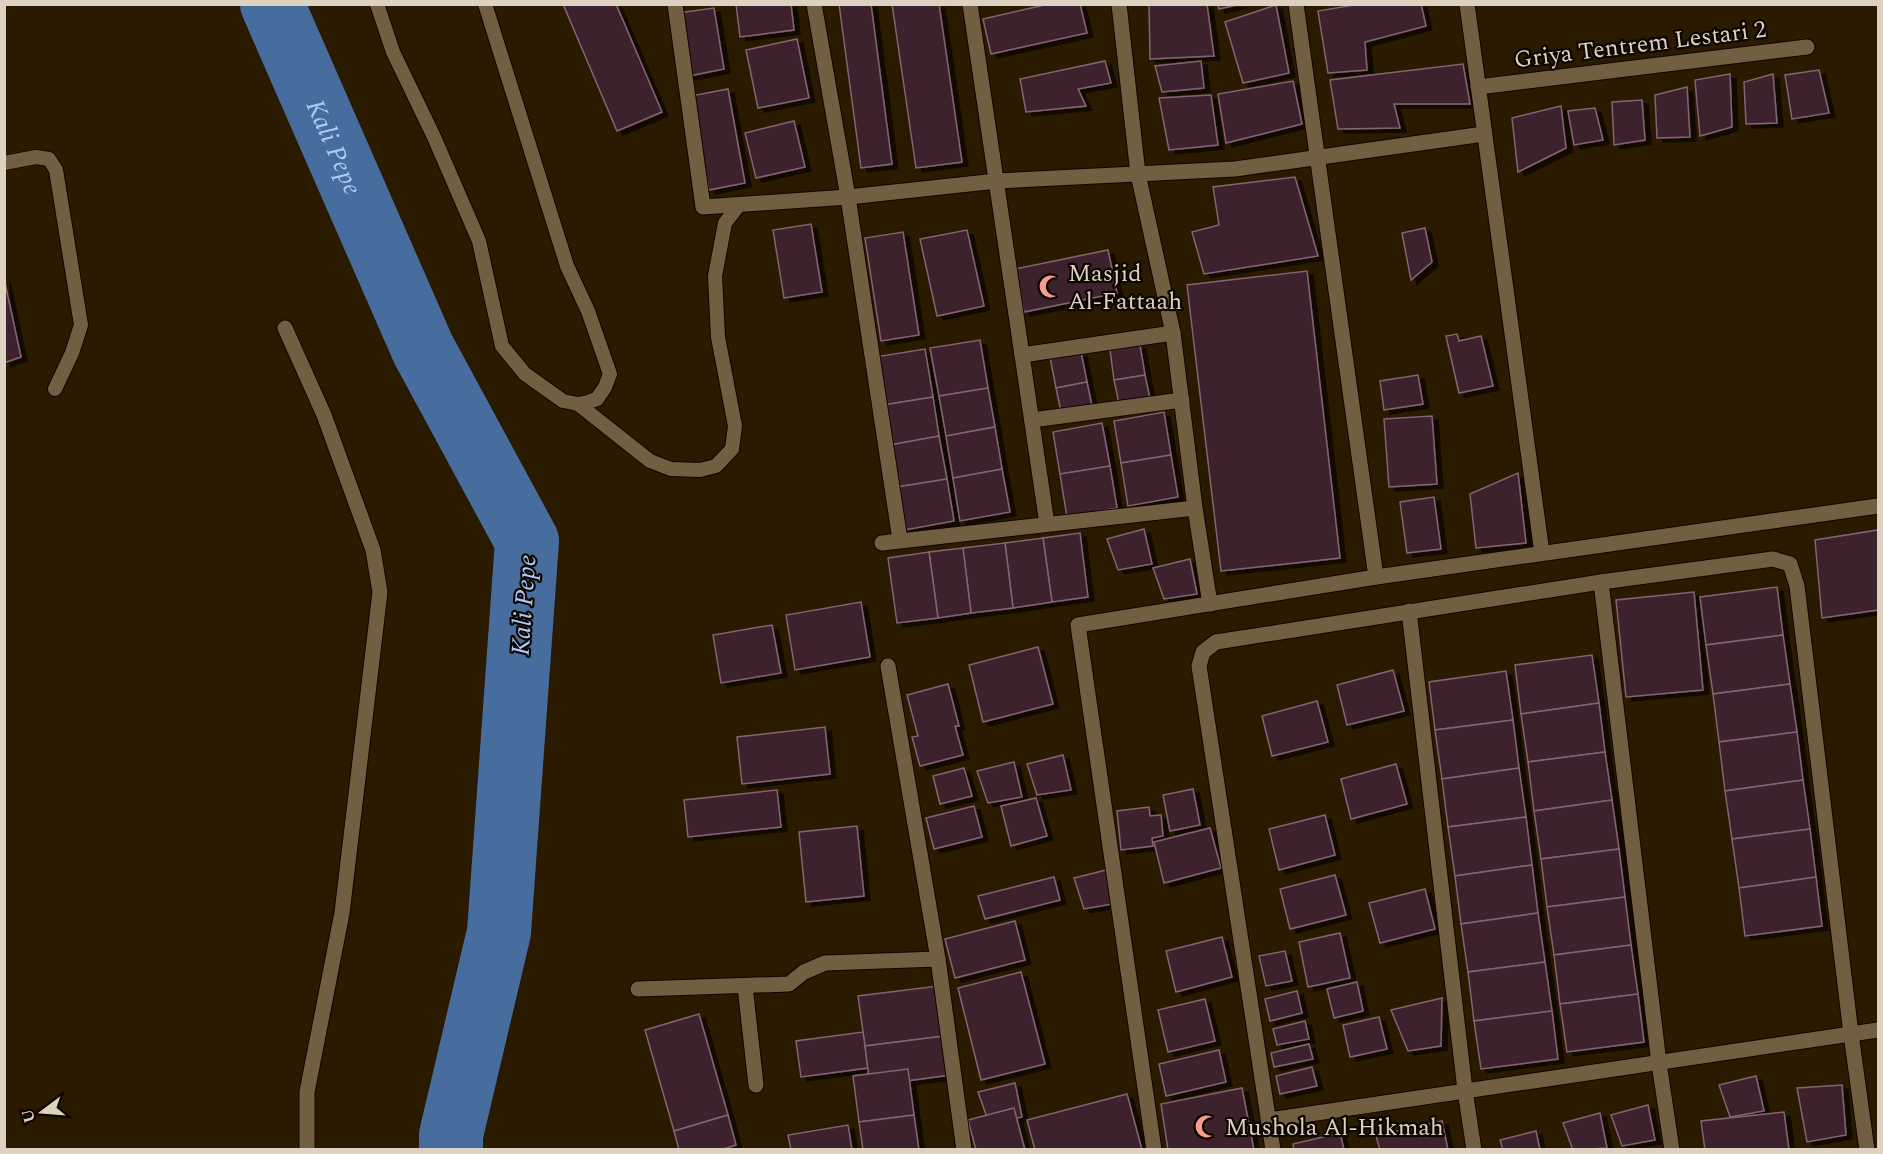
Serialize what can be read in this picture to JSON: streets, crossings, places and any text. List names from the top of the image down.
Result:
{
  "streets": {
    "street": ["Griya Tentrem Lestari 2"]
  },
  "water": ["Kali Pepe"],
  "places": {
    "mosque": ["Masjid Al-Fattaah", "Mushola Al-Hikmah"]
  },
  "north": "left"
}
